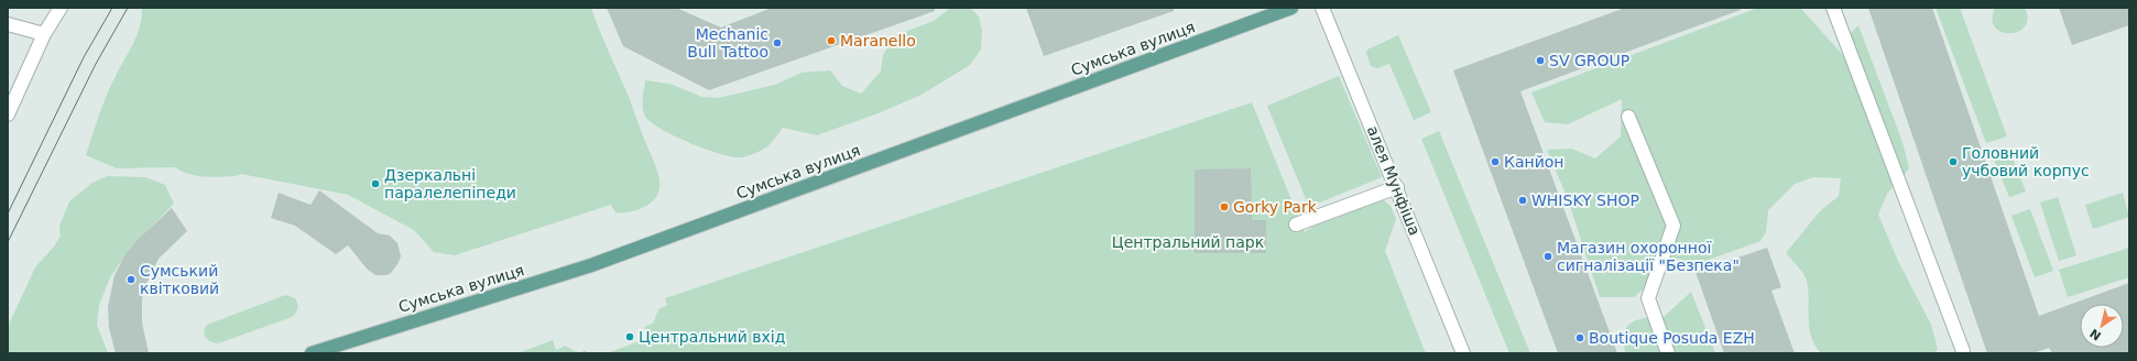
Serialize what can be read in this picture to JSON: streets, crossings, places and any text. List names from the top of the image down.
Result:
{
  "streets": {
    "main road": ["Сумська вулиця"],
    "street": ["алея Мунфіша"]
  },
  "parks": ["Центральний парк"],
  "places": [
    "Maranello",
    "Mechanic Bull Tattoo",
    "SV GROUP",
    "Канйон",
    "Головний учбовий корпус",
    "Дзеркальні паралелепіпеди",
    "WHISKY SHOP",
    "Gorky Park",
    "Магазин охоронної сигналізації \"Безпека\"",
    "Сумський квітковий",
    "Центральний вхід",
    "Boutique Posuda EZH"
  ],
  "north": "bottom left"
}
